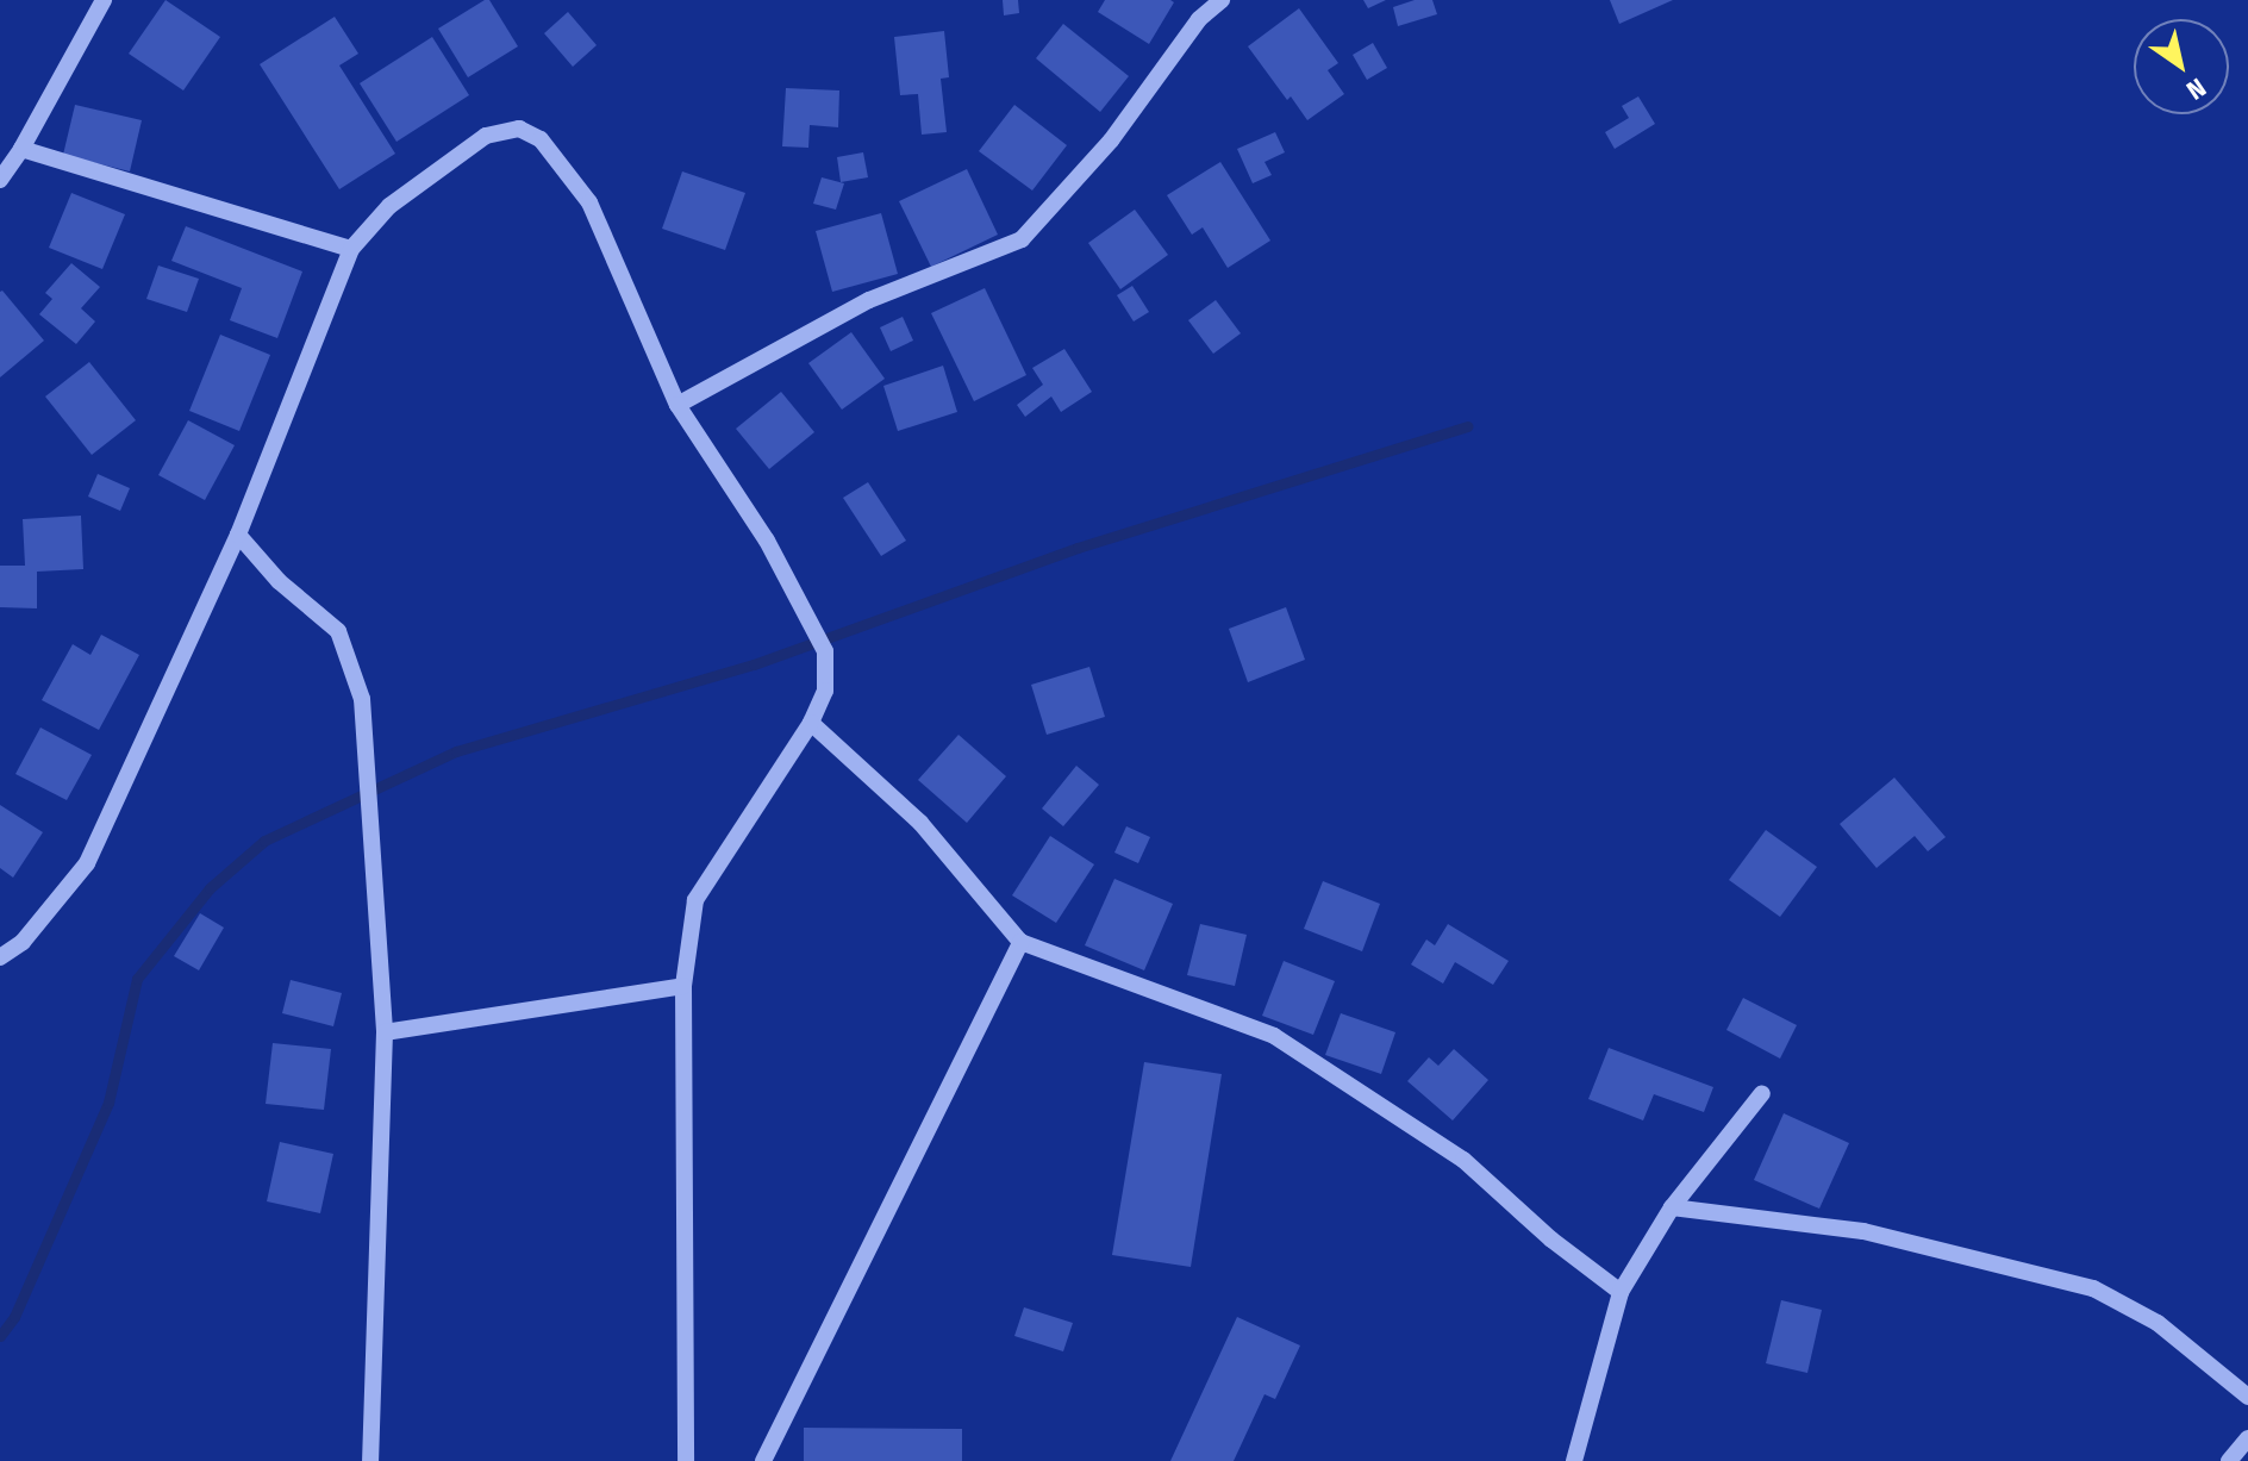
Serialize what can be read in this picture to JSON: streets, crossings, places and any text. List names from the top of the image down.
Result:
{
  "north": "bottom right"
}
